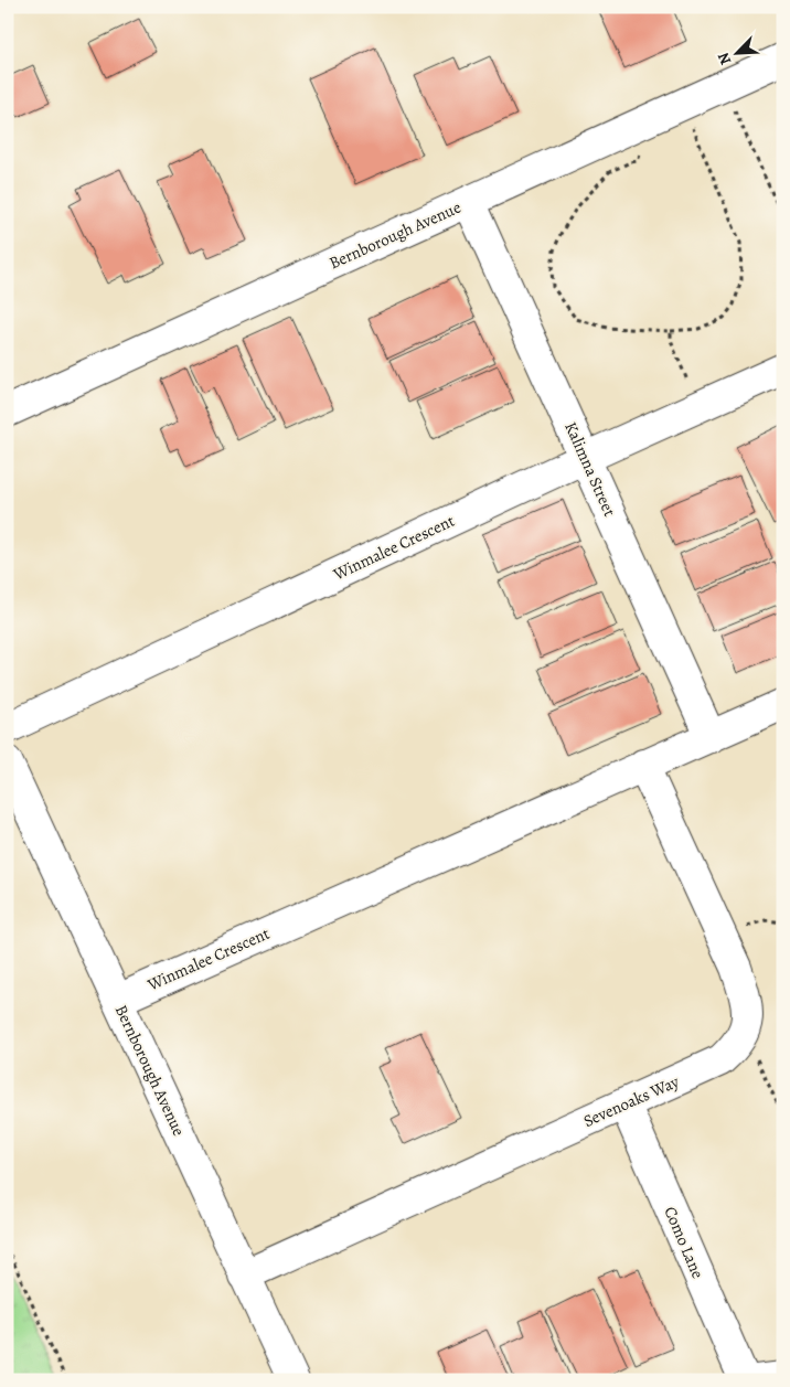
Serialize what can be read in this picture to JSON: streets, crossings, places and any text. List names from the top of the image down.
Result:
{
  "streets": {
    "street": [
      "Bernborough Avenue",
      "Kalimna Street",
      "Winmalee Crescent",
      "Sevenoaks Way",
      "Como Lane"
    ]
  },
  "crossings": [
    ["Bernborough Avenue", "Kalimna Street"],
    ["Bernborough Avenue", "Winmalee Crescent"],
    ["Bernborough Avenue", "Sevenoaks Way"],
    ["Kalimna Street", "Winmalee Crescent"],
    ["Winmalee Crescent", "Sevenoaks Way"],
    ["Sevenoaks Way", "Como Lane"]
  ],
  "north": "bottom left"
}
